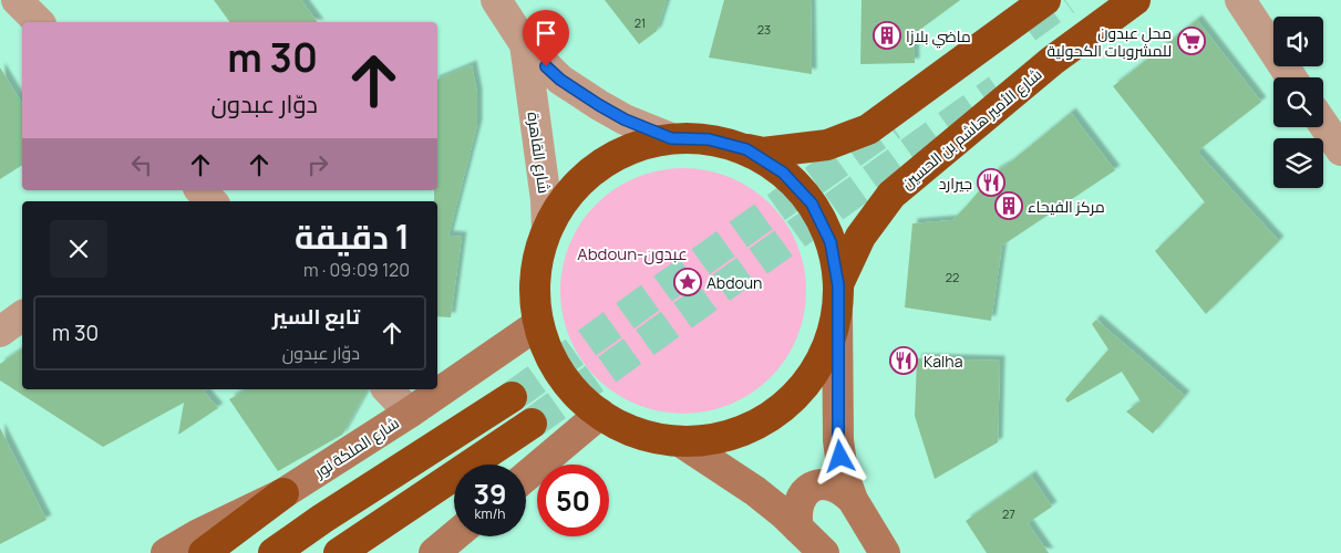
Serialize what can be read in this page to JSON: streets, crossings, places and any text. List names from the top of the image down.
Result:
{
  "streets": {
    "highway": ["شارع الأمير هاشم بن الحسين"],
    "street": ["شارع القاهرة", "شارع الملكة نور"]
  },
  "crossings": [
    ["شارع الأمير هاشم بن الحسين", "شارع القاهرة"],
    ["شارع الأمير هاشم بن الحسين", "شارع الملكة نور"]
  ],
  "districts": ["Abdoun-عبدون"],
  "places": {
    "building": ["ماضي بلازا", "مركز الفيحاء"],
    "supermarket": ["محل عبدون للمشروبات الكحولية"],
    "restaurant": ["جيرارد", "Kalha"],
    "place": ["Abdoun"]
  },
  "house_numbers": [
    "21",
    "23",
    "22",
    "27"
  ],
  "page": {
    "turn": ["30 m", "دوّار عبدون"],
    "heading": ["1 دقيقة", "120 m · 09:09"],
    "list": [
      {
        "name": "تابع السير",
        "note": "دوّار عبدون",
        "value": "30 m"
      }
    ],
    "speed": "39 km/h",
    "limit": "50"
  }
}
